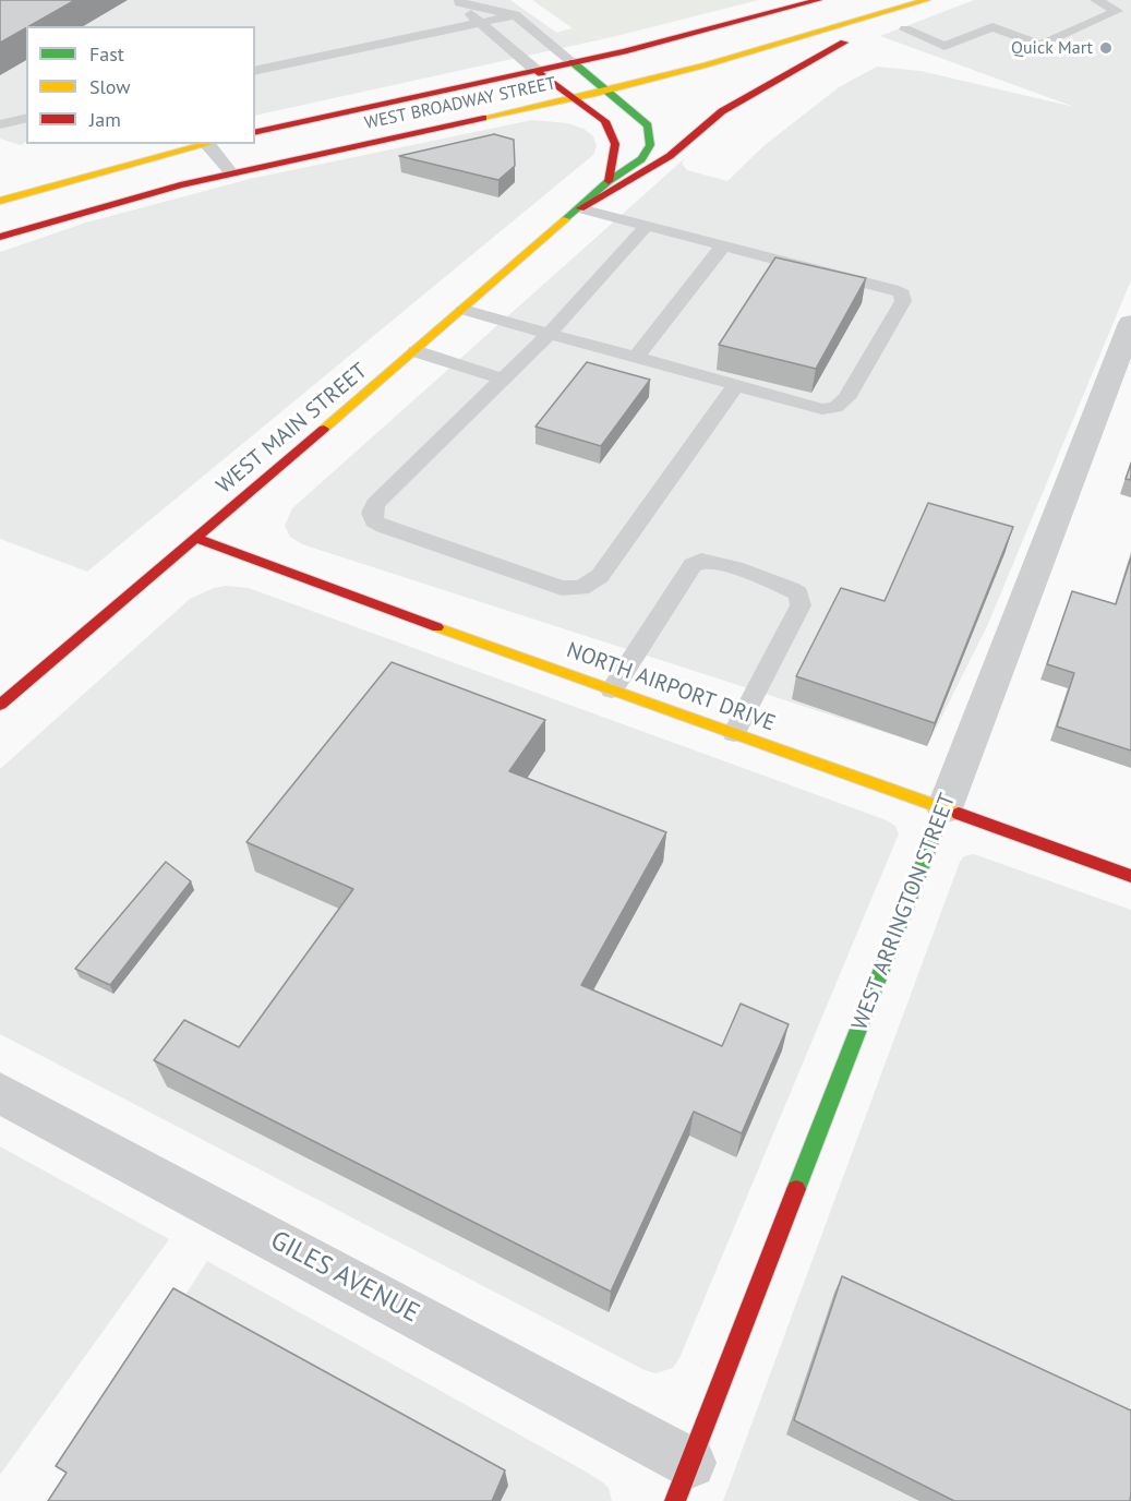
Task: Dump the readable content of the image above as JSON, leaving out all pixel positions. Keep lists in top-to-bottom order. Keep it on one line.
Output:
{"streets":{"main road":["WEST BROADWAY STREET","WEST MAIN STREET","NORTH AIRPORT DRIVE","WEST ARRINGTON STREET"],"street":["GILES AVENUE"]},"crossings":[["WEST BROADWAY STREET","WEST MAIN STREET"],["WEST MAIN STREET","NORTH AIRPORT DRIVE"],["NORTH AIRPORT DRIVE","WEST ARRINGTON STREET"],["WEST ARRINGTON STREET","GILES AVENUE"]],"places":["Quick Mart"],"legend":["Fast","Slow","Jam"]}
